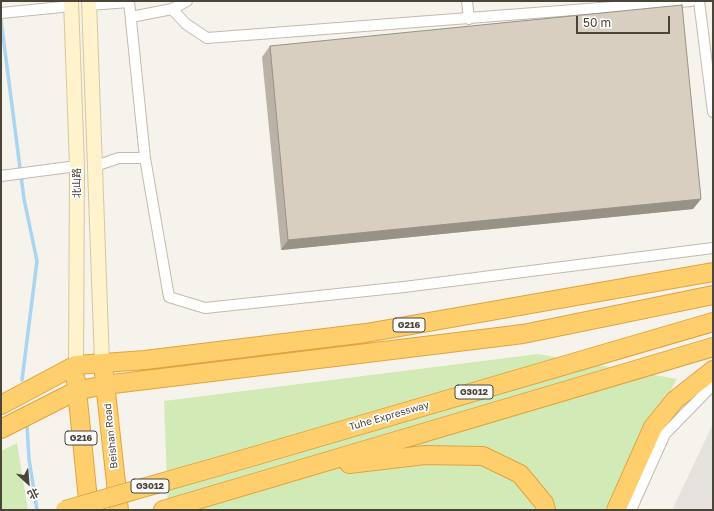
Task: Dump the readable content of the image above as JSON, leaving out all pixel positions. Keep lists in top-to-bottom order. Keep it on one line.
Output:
{"streets":{"highway":["G216","G3012","Tuhe Expressway","Beishan Road"],"main road":["北山路"]},"crossings":[["北山路","G216"],["北山路","Beishan Road"],["G216","Beishan Road"]],"scale_bar":"50 m","north":"bottom right"}
